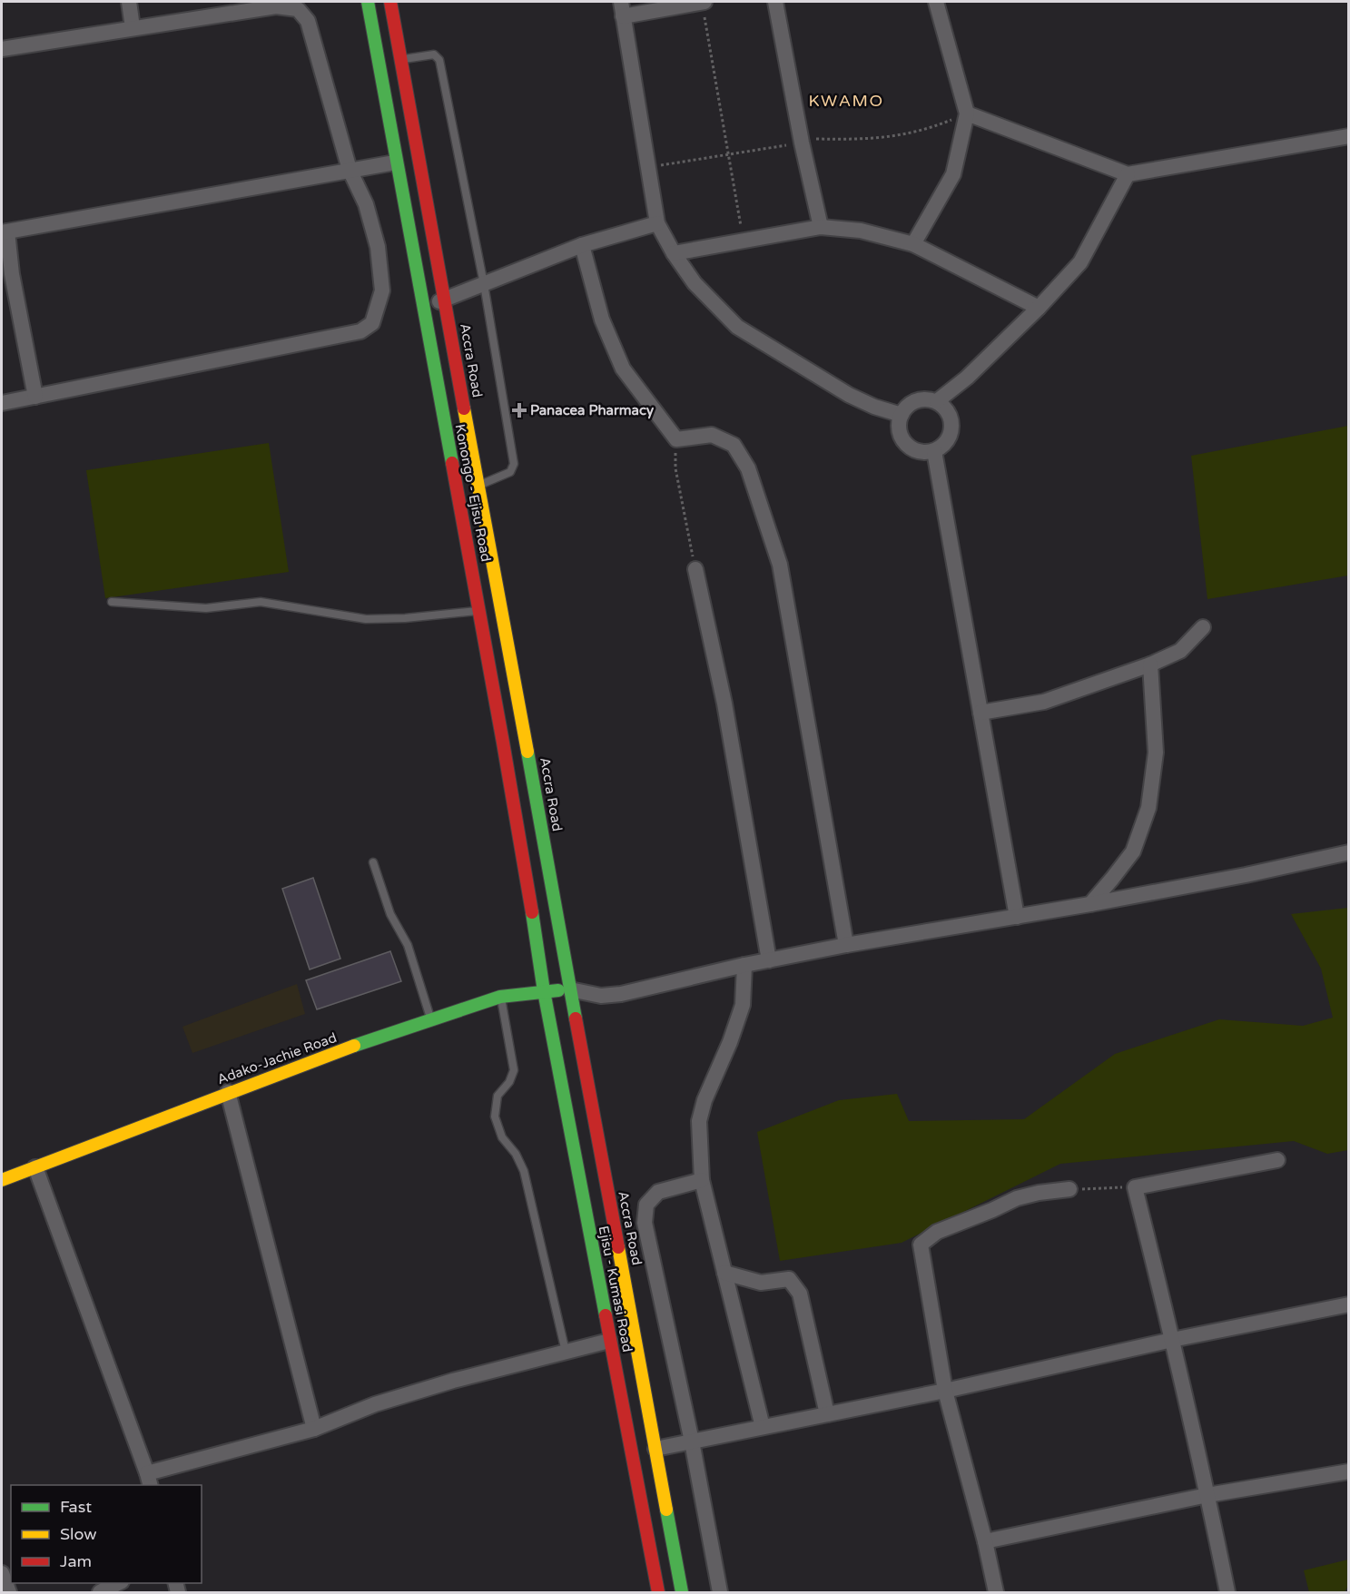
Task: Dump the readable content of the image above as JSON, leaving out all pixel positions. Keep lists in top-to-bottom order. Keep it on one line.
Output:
{"streets":{"main road":["Accra Road","Konongo - Ejisu Road","Adako-Jachie Road","Ejisu - Kumasi Road"]},"crossings":[["Accra Road","Adako-Jachie Road"],["Konongo - Ejisu Road","Adako-Jachie Road"],["Konongo - Ejisu Road","Ejisu - Kumasi Road"],["Adako-Jachie Road","Ejisu - Kumasi Road"]],"districts":["KWAMO"],"places":{"health":["Panacea Pharmacy"]},"legend":["Fast","Slow","Jam"]}
